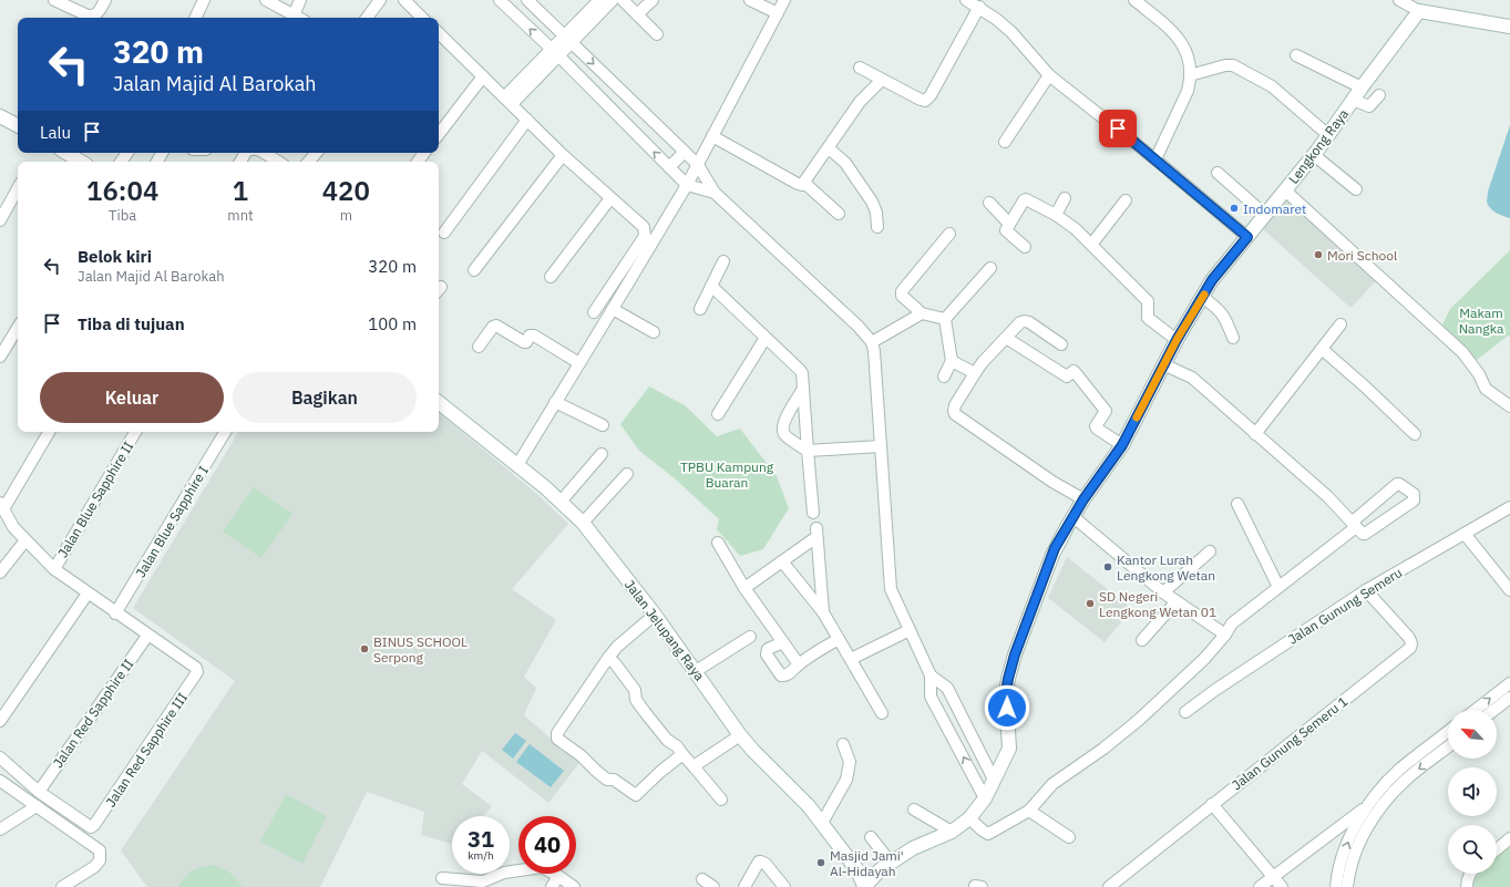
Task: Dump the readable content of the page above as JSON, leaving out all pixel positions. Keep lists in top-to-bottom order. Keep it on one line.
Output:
{"streets":{"street":["Lengkong Raya","Jalan Blue Sapphire II","Jalan Blue Sapphire I","Jalan Gunung Semeru","Jalan Jelupang Raya","Jalan Red Sapphire II","Jalan Gunung Semeru 1","Jalan Red Sapphire III"]},"crossings":[["Lengkong Raya","Jalan Jelupang Raya"],["Jalan Gunung Semeru","Jalan Gunung Semeru 1"],["Jalan Red Sapphire II","Jalan Red Sapphire III"]],"parks":["Makam Nangka","TPBU Kampung Buaran"],"places":["Indomaret","Mori School","Kantor Lurah Lengkong Wetan","SD Negeri Lengkong Wetan 01","BINUS SCHOOL Serpong","Masjid Jami' Al-Hidayah"],"north":"top left","page":{"turn":["320 m","Jalan Majid Al Barokah"],"then":"Lalu","eta":["16:04","Tiba","1","mnt","420","m"],"list":[{"name":"Belok kiri","note":"Jalan Majid Al Barokah","value":"320 m"},{"name":"Tiba di tujuan","value":"100 m"}],"buttons":["Keluar","Bagikan"],"speed":"31 km/h","limit":"40"}}
